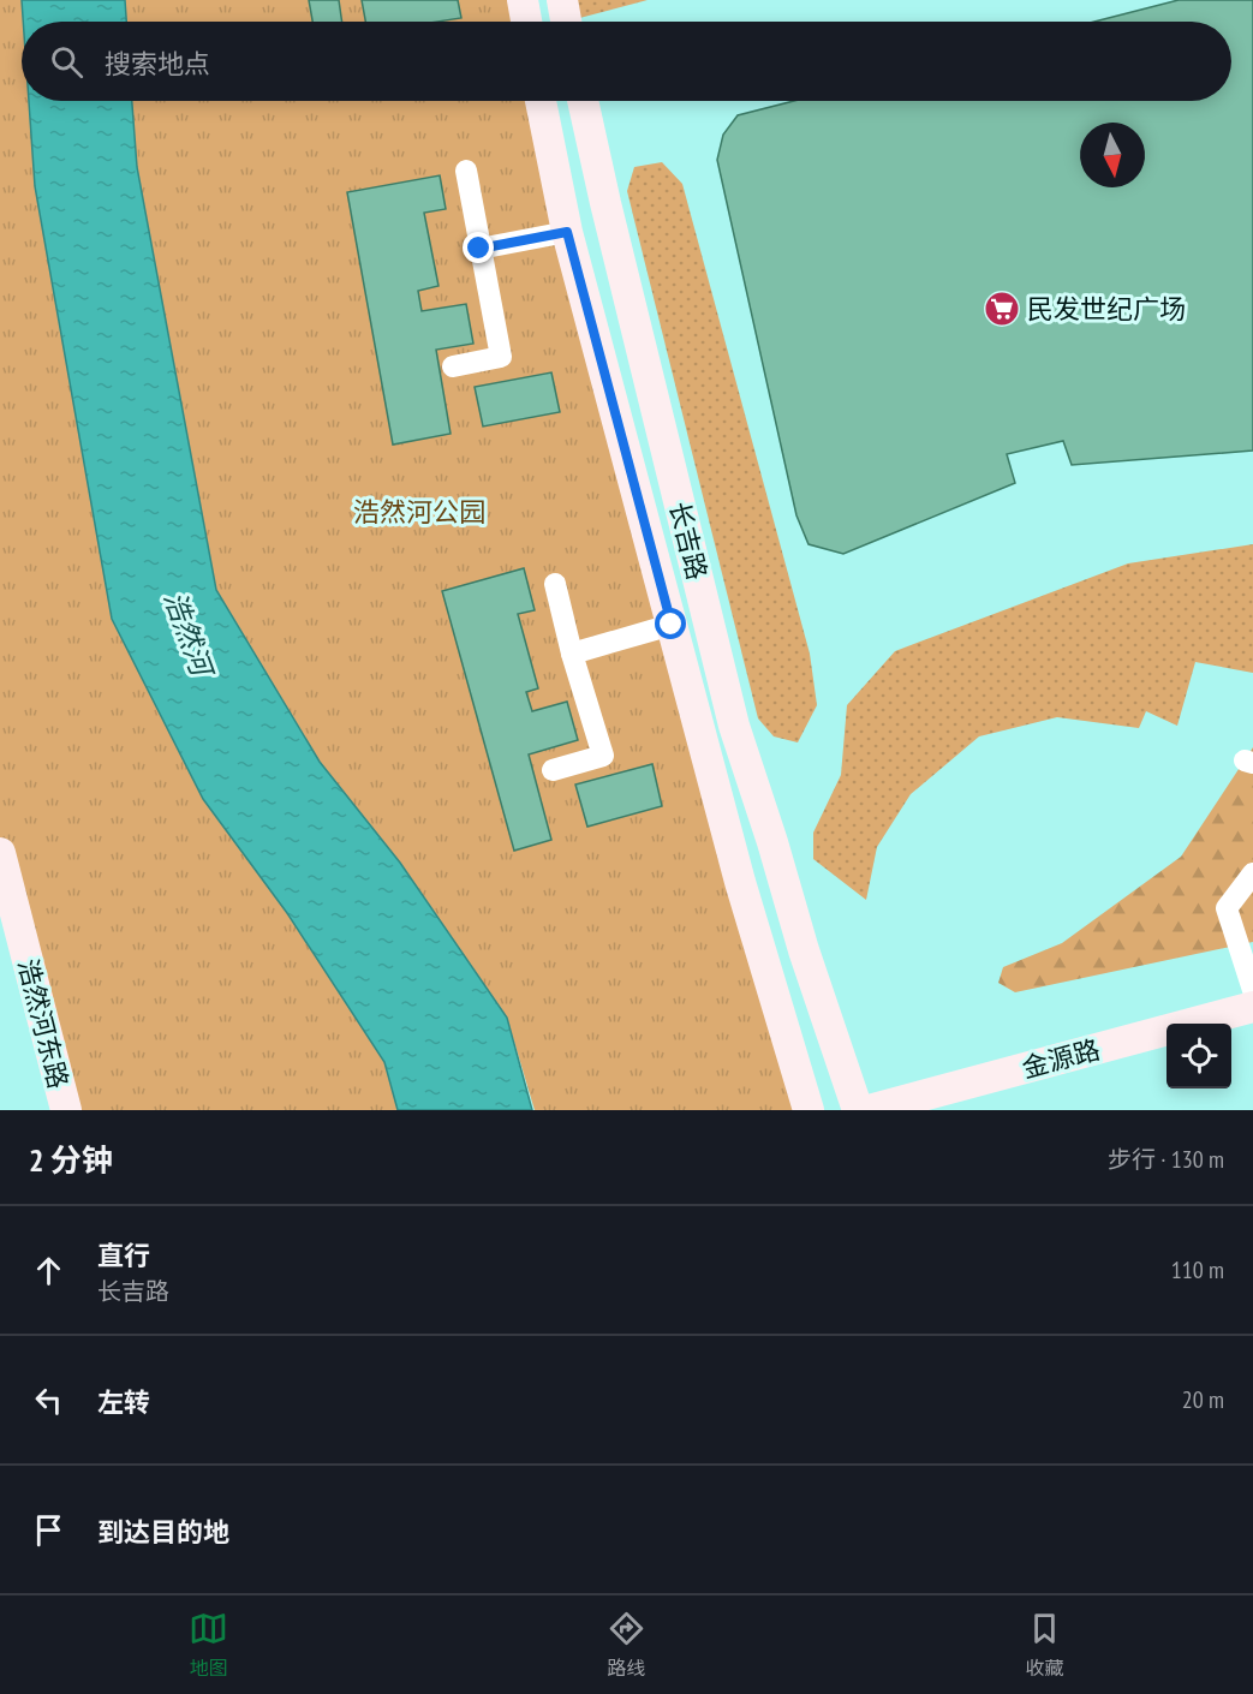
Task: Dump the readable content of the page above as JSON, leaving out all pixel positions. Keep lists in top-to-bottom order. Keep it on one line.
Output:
{"streets":{"street":["长吉路","浩然河东路","金源路"]},"water":["浩然河"],"parks":["浩然河公园"],"places":{"supermarket":["民发世纪广场"]},"north":"bottom","page":{"search":"搜索地点","heading":["2 分钟","步行 · 130 m"],"list":[["直行","长吉路","110 m"],["左转","20 m"],"到达目的地"],"nav":["地图","路线","收藏"]}}
